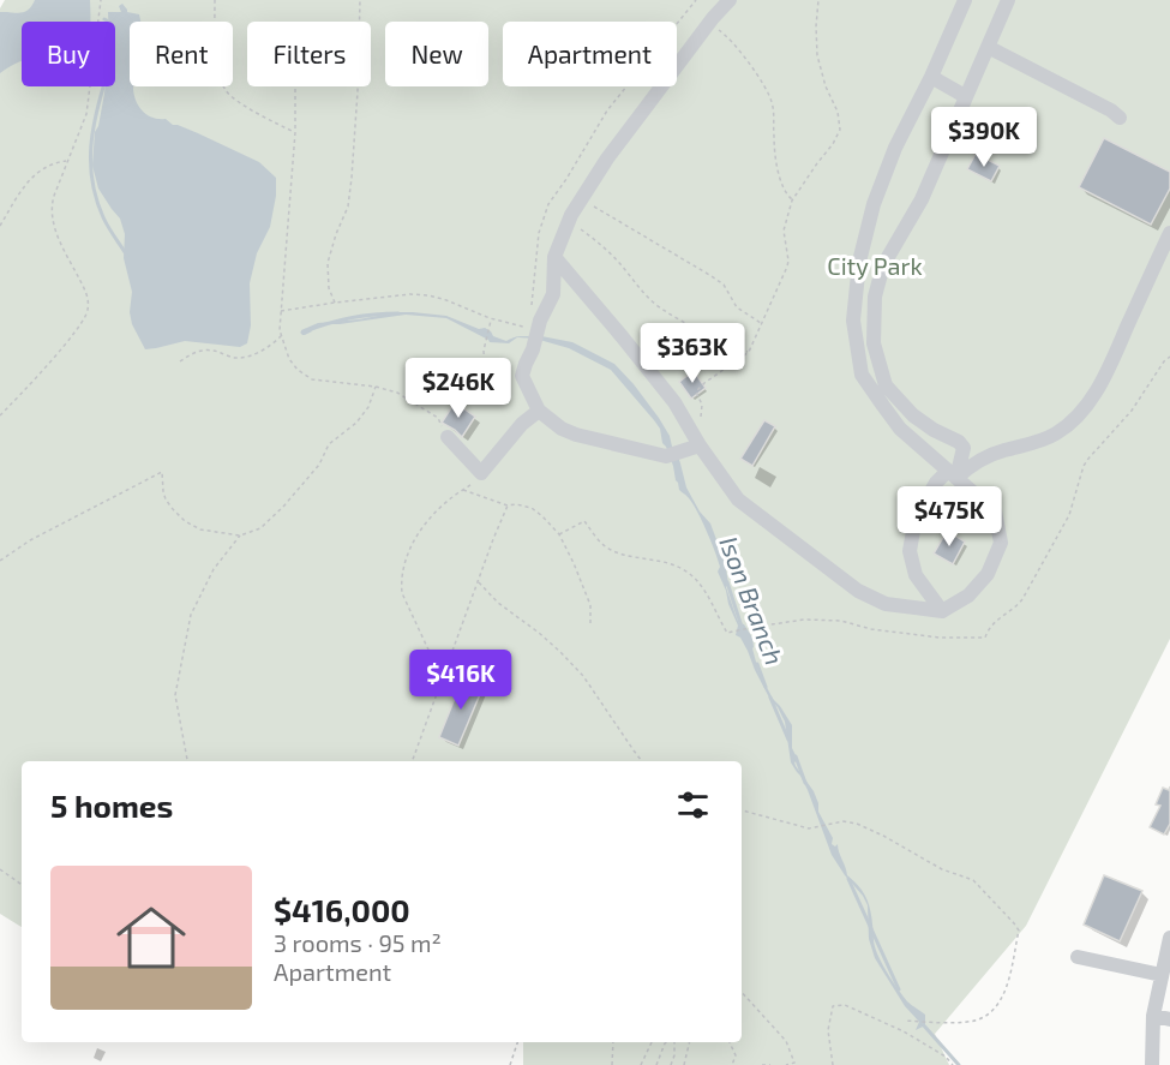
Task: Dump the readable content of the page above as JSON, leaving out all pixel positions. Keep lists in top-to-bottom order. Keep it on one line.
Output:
{"water":["Ison Branch"],"parks":["City Park"],"page":{"chip":["Buy","Rent","Filters","New","Apartment"],"price":["$390K","$363K","$246K","$475K","$416K"],"heading":"5 homes","list":[{"name":"$416,000","note":"3 rooms · 95 m² · Apartment"}]}}
